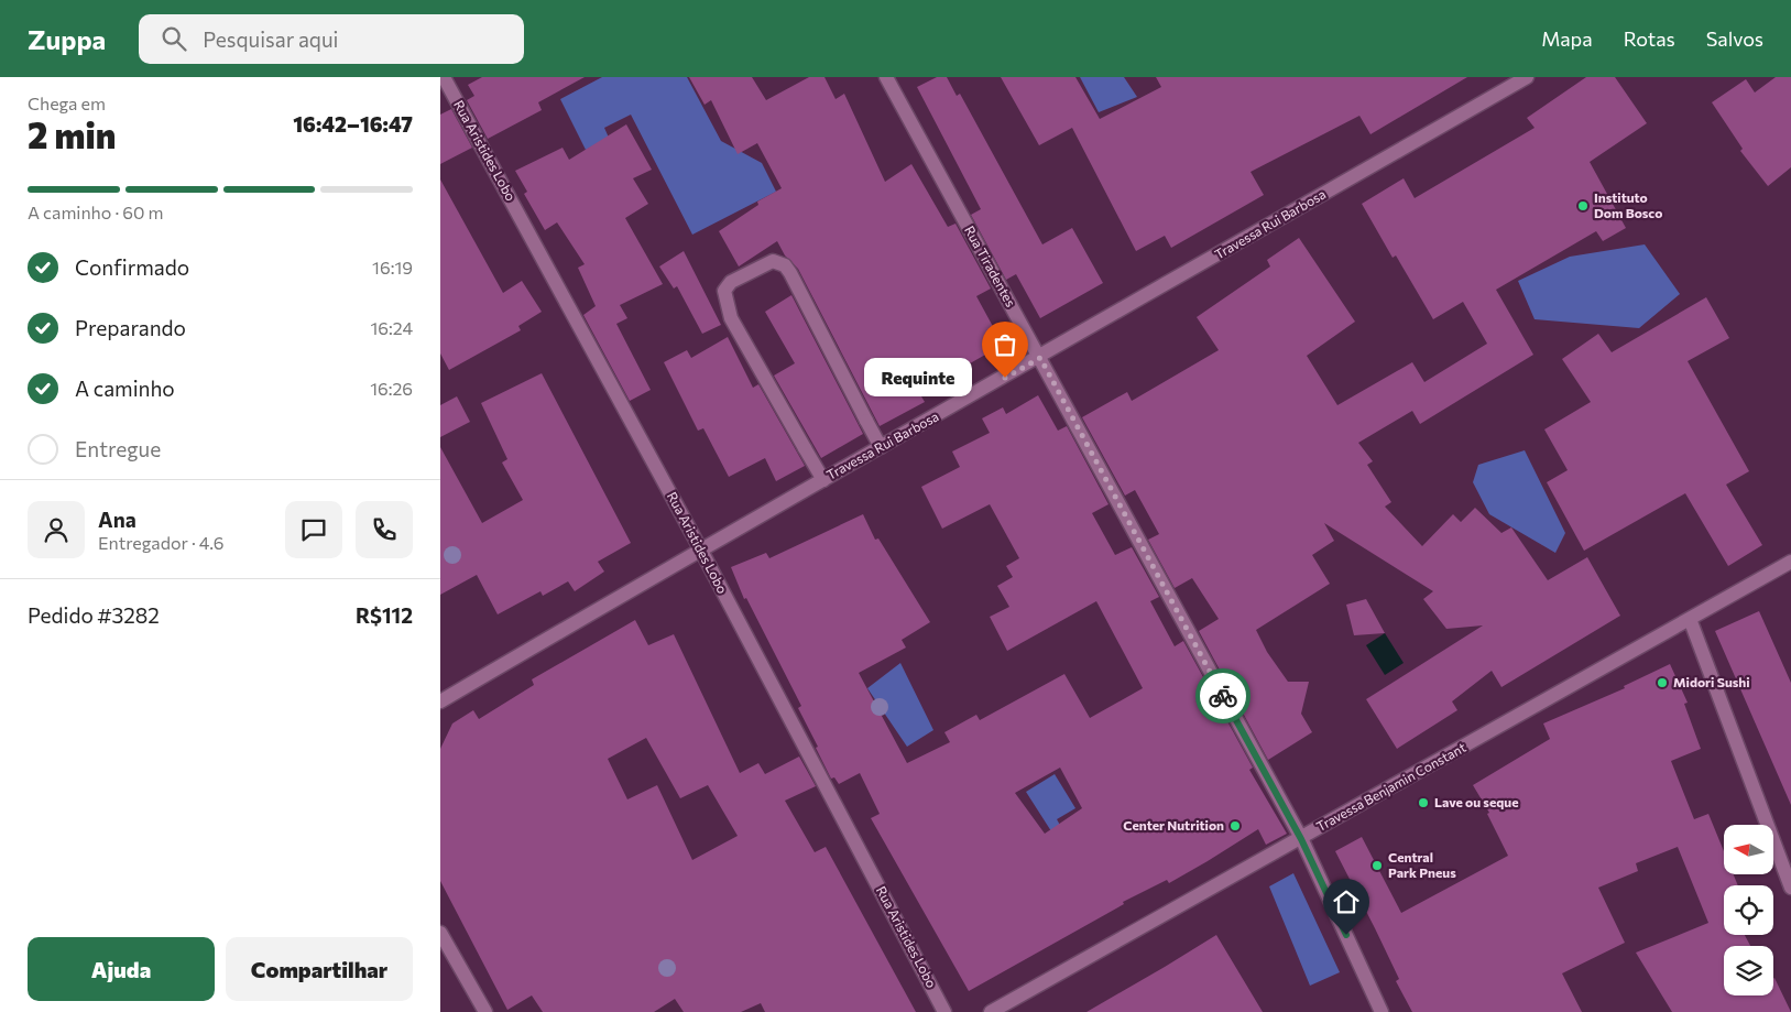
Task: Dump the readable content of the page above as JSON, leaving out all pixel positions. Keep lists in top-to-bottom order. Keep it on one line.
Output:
{"streets":{"street":["Rua Aristides Lobo","Travessa Rui Barbosa","Rua Tiradentes","Travessa Benjamin Constant"]},"crossings":[["Rua Aristides Lobo","Travessa Rui Barbosa"],["Travessa Rui Barbosa","Rua Tiradentes"],["Rua Tiradentes","Travessa Benjamin Constant"]],"places":["Instituto Dom Bosco","Requinte","Midori Sushi","Lave ou seque","Center Nutrition","Central Park Pneus"],"north":"left","page":{"header":"Zuppa","search":"Pesquisar aqui","nav":["Mapa","Rotas","Salvos"],"heading":["2 min","Chega em","16:42–16:47"],"panel":["Ana","Entregador · 4.6","Pedido #3282","R$112"],"bar":"A caminho · 60 m","list":[["Confirmado","16:19"],["Preparando","16:24"],["A caminho","16:26"],"Entregue"],"bubble":"Requinte","buttons":["Ajuda","Compartilhar"]}}
